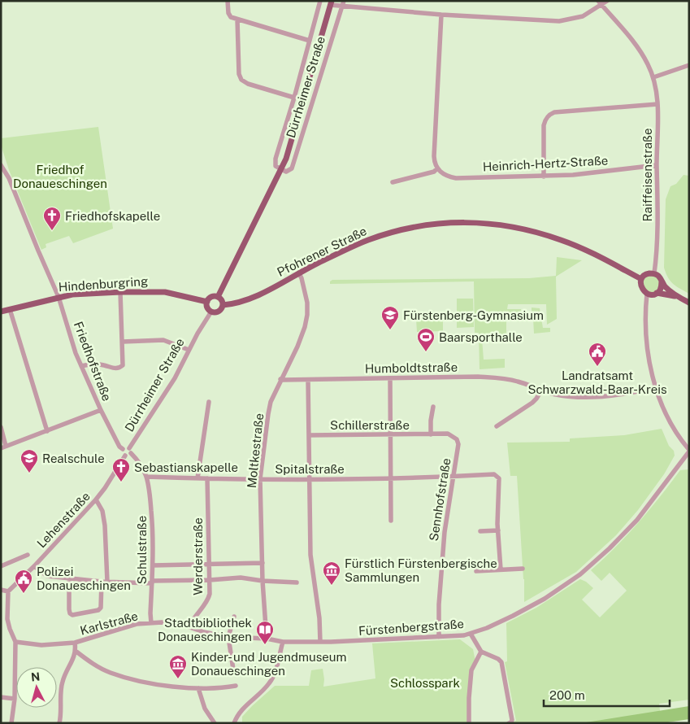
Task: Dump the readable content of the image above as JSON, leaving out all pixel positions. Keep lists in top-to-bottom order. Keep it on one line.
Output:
{"streets":{"main road":["Dürrheimer Straße","Pfohrener Straße","Hindenburgring"],"street":["Heinrich-Hertz-Straße","Raiffeisenstraße","Friedhofstraße","Humboldtstraße","Schillerstraße","Moltkestraße","Spitalstraße","Sennhofstraße","Lehenstraße","Schulstraße","Werderstraße","Karlstraße","Fürstenbergstraße"]},"crossings":[["Dürrheimer Straße","Pfohrener Straße"],["Dürrheimer Straße","Hindenburgring"],["Dürrheimer Straße","Friedhofstraße"],["Dürrheimer Straße","Lehenstraße"],["Heinrich-Hertz-Straße","Raiffeisenstraße"],["Raiffeisenstraße","Pfohrener Straße"],["Pfohrener Straße","Hindenburgring"],["Pfohrener Straße","Moltkestraße"],["Hindenburgring","Friedhofstraße"],["Friedhofstraße","Lehenstraße"],["Humboldtstraße","Moltkestraße"],["Schillerstraße","Sennhofstraße"],["Moltkestraße","Spitalstraße"],["Moltkestraße","Karlstraße"],["Spitalstraße","Sennhofstraße"],["Spitalstraße","Schulstraße"],["Spitalstraße","Werderstraße"],["Sennhofstraße","Fürstenbergstraße"],["Schulstraße","Karlstraße"],["Werderstraße","Karlstraße"],["Karlstraße","Fürstenbergstraße"]],"parks":["Friedhof Donaueschingen","Schlosspark"],"places":{"church":["Friedhofskapelle","Sebastianskapelle"],"school or university":["Fürstenberg-Gymnasium","Realschule"],"sports":["Baarsporthalle"],"public building":["Landratsamt Schwarzwald-Baar-Kreis","Polizei Donaueschingen"],"museum":["Fürstlich Fürstenbergische Sammlungen","Kinder- und Jugendmuseum Donaueschingen"],"library":["Stadtbibliothek Donaueschingen"]},"scale_bar":"200 m","north":"top"}
